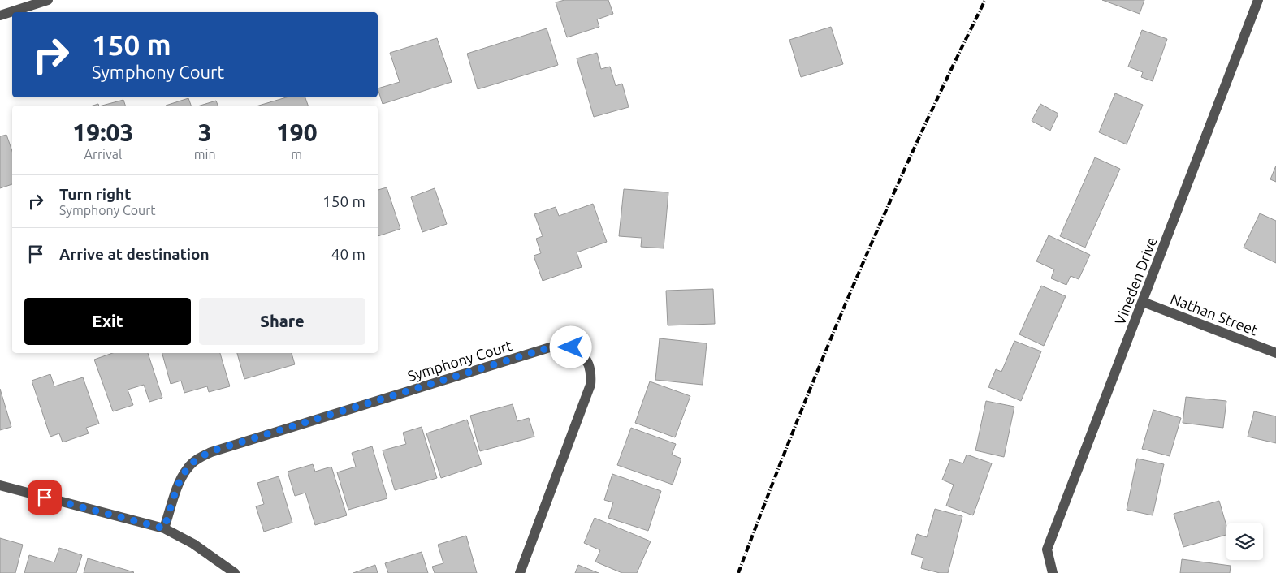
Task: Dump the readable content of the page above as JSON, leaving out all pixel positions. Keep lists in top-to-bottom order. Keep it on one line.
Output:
{"streets":{"street":["Vineden Drive","Nathan Street","Symphony Court"]},"crossings":[["Vineden Drive","Nathan Street"]],"page":{"turn":["150 m","Symphony Court"],"eta":["19:03","Arrival","3","min","190","m"],"list":[{"name":"Turn right","note":"Symphony Court","value":"150 m"},{"name":"Arrive at destination","value":"40 m"}],"buttons":["Exit","Share"]}}
